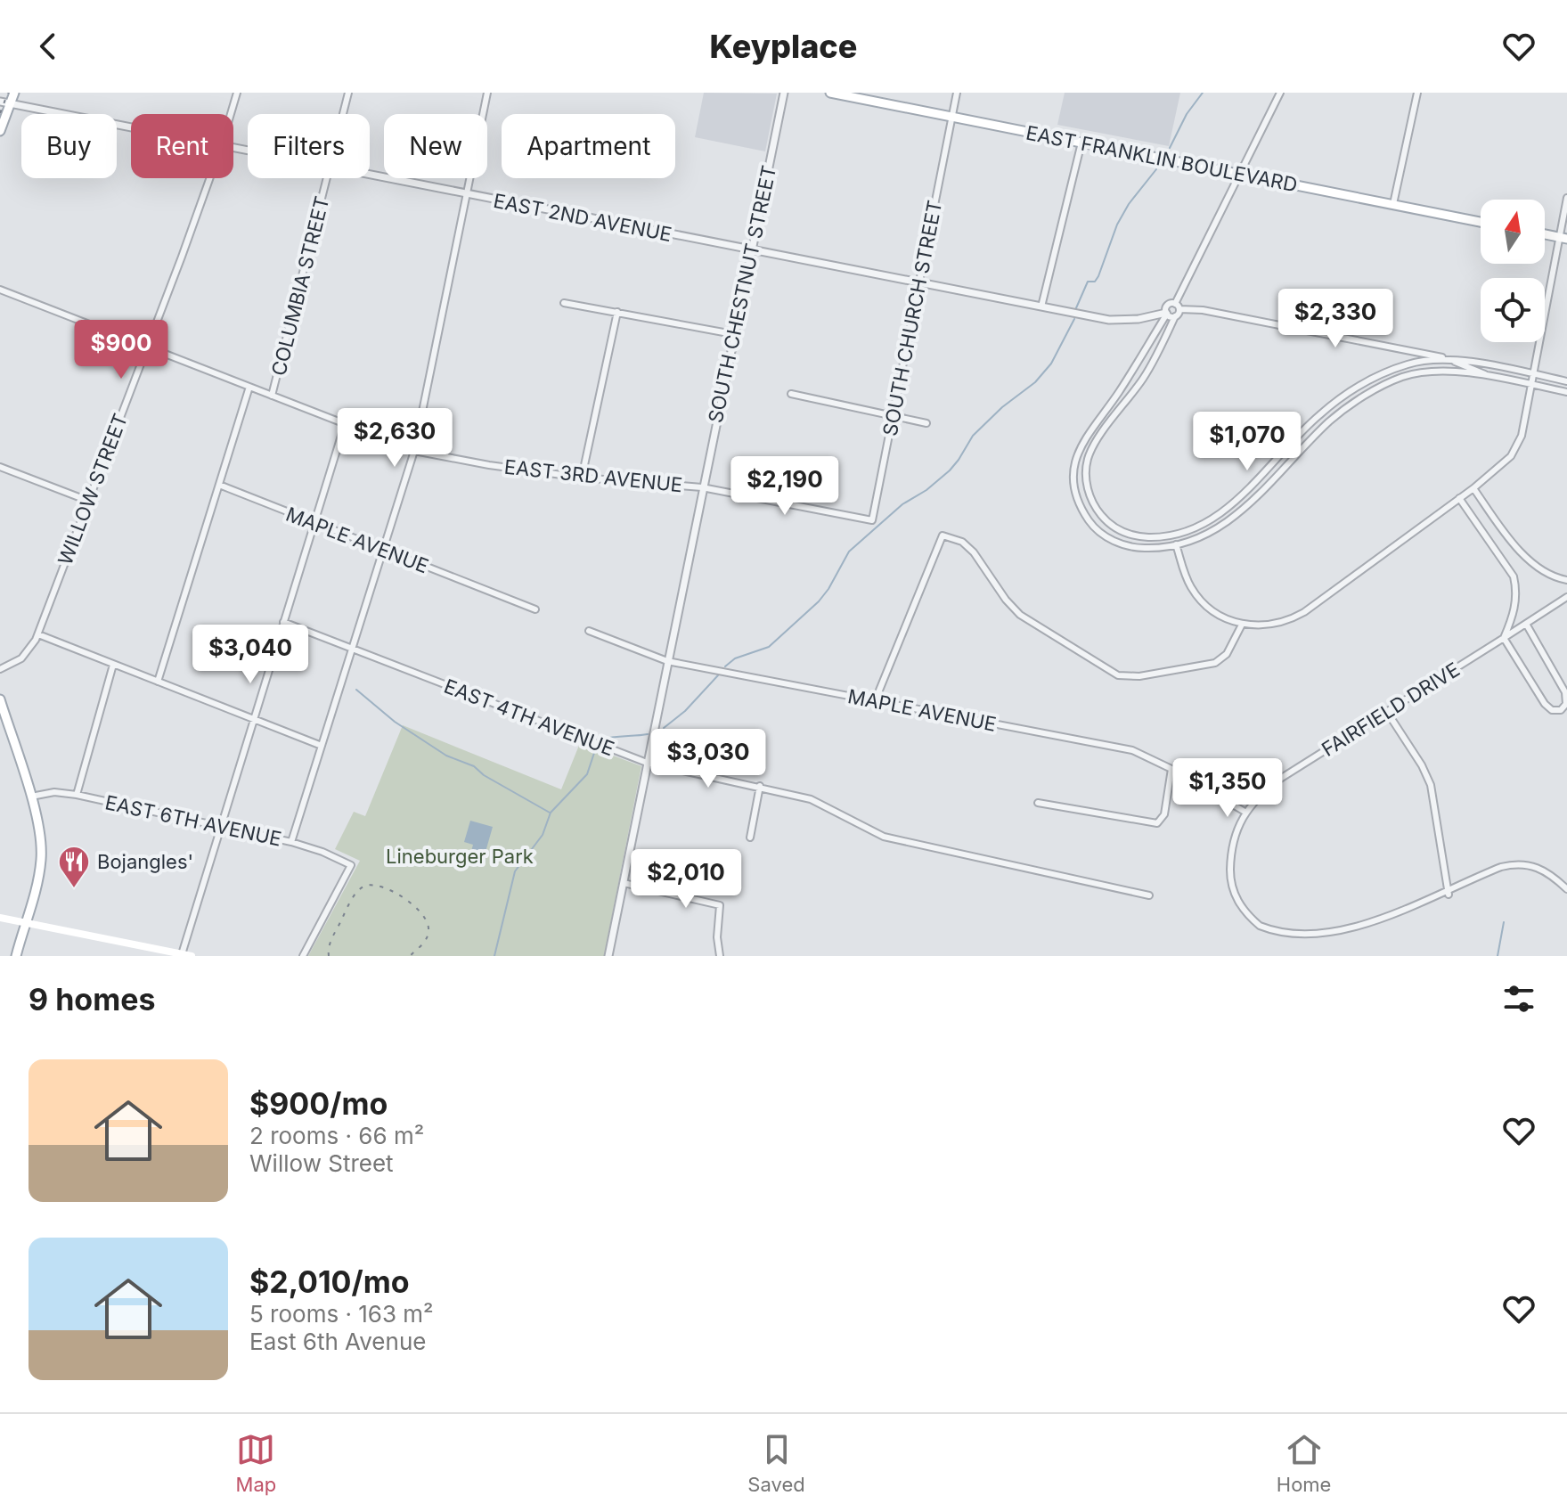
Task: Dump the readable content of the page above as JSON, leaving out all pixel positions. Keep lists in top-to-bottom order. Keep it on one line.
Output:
{"streets":{"main road":["EAST FRANKLIN BOULEVARD"],"street":["EAST 2ND AVENUE","COLUMBIA STREET","SOUTH CHESTNUT STREET","SOUTH CHURCH STREET","EAST 3RD AVENUE","WILLOW STREET","MAPLE AVENUE","FAIRFIELD DRIVE","EAST 4TH AVENUE","EAST 6TH AVENUE"]},"crossings":[["EAST FRANKLIN BOULEVARD","SOUTH CHURCH STREET"],["EAST 2ND AVENUE","SOUTH CHESTNUT STREET"],["EAST 2ND AVENUE","SOUTH CHURCH STREET"],["COLUMBIA STREET","EAST 3RD AVENUE"],["SOUTH CHESTNUT STREET","EAST 3RD AVENUE"],["SOUTH CHESTNUT STREET","MAPLE AVENUE"],["SOUTH CHESTNUT STREET","EAST 4TH AVENUE"],["SOUTH CHURCH STREET","EAST 3RD AVENUE"],["EAST 3RD AVENUE","WILLOW STREET"],["MAPLE AVENUE","FAIRFIELD DRIVE"]],"parks":["Lineburger Park"],"places":{"restaurant":["Bojangles'"]},"north":"top","page":{"header":"Keyplace","chip":["Buy","Rent","Filters","New","Apartment"],"price":["$2,330","$900","$2,630","$1,070","$2,190","$3,040","$3,030","$1,350","$2,010"],"heading":"9 homes","list":[{"name":"$900/mo","note":"2 rooms · 66 m² · Willow Street"},{"name":"$2,010/mo","note":"5 rooms · 163 m² · East 6th Avenue"}],"tabs":["Map","Saved","Home"]}}
